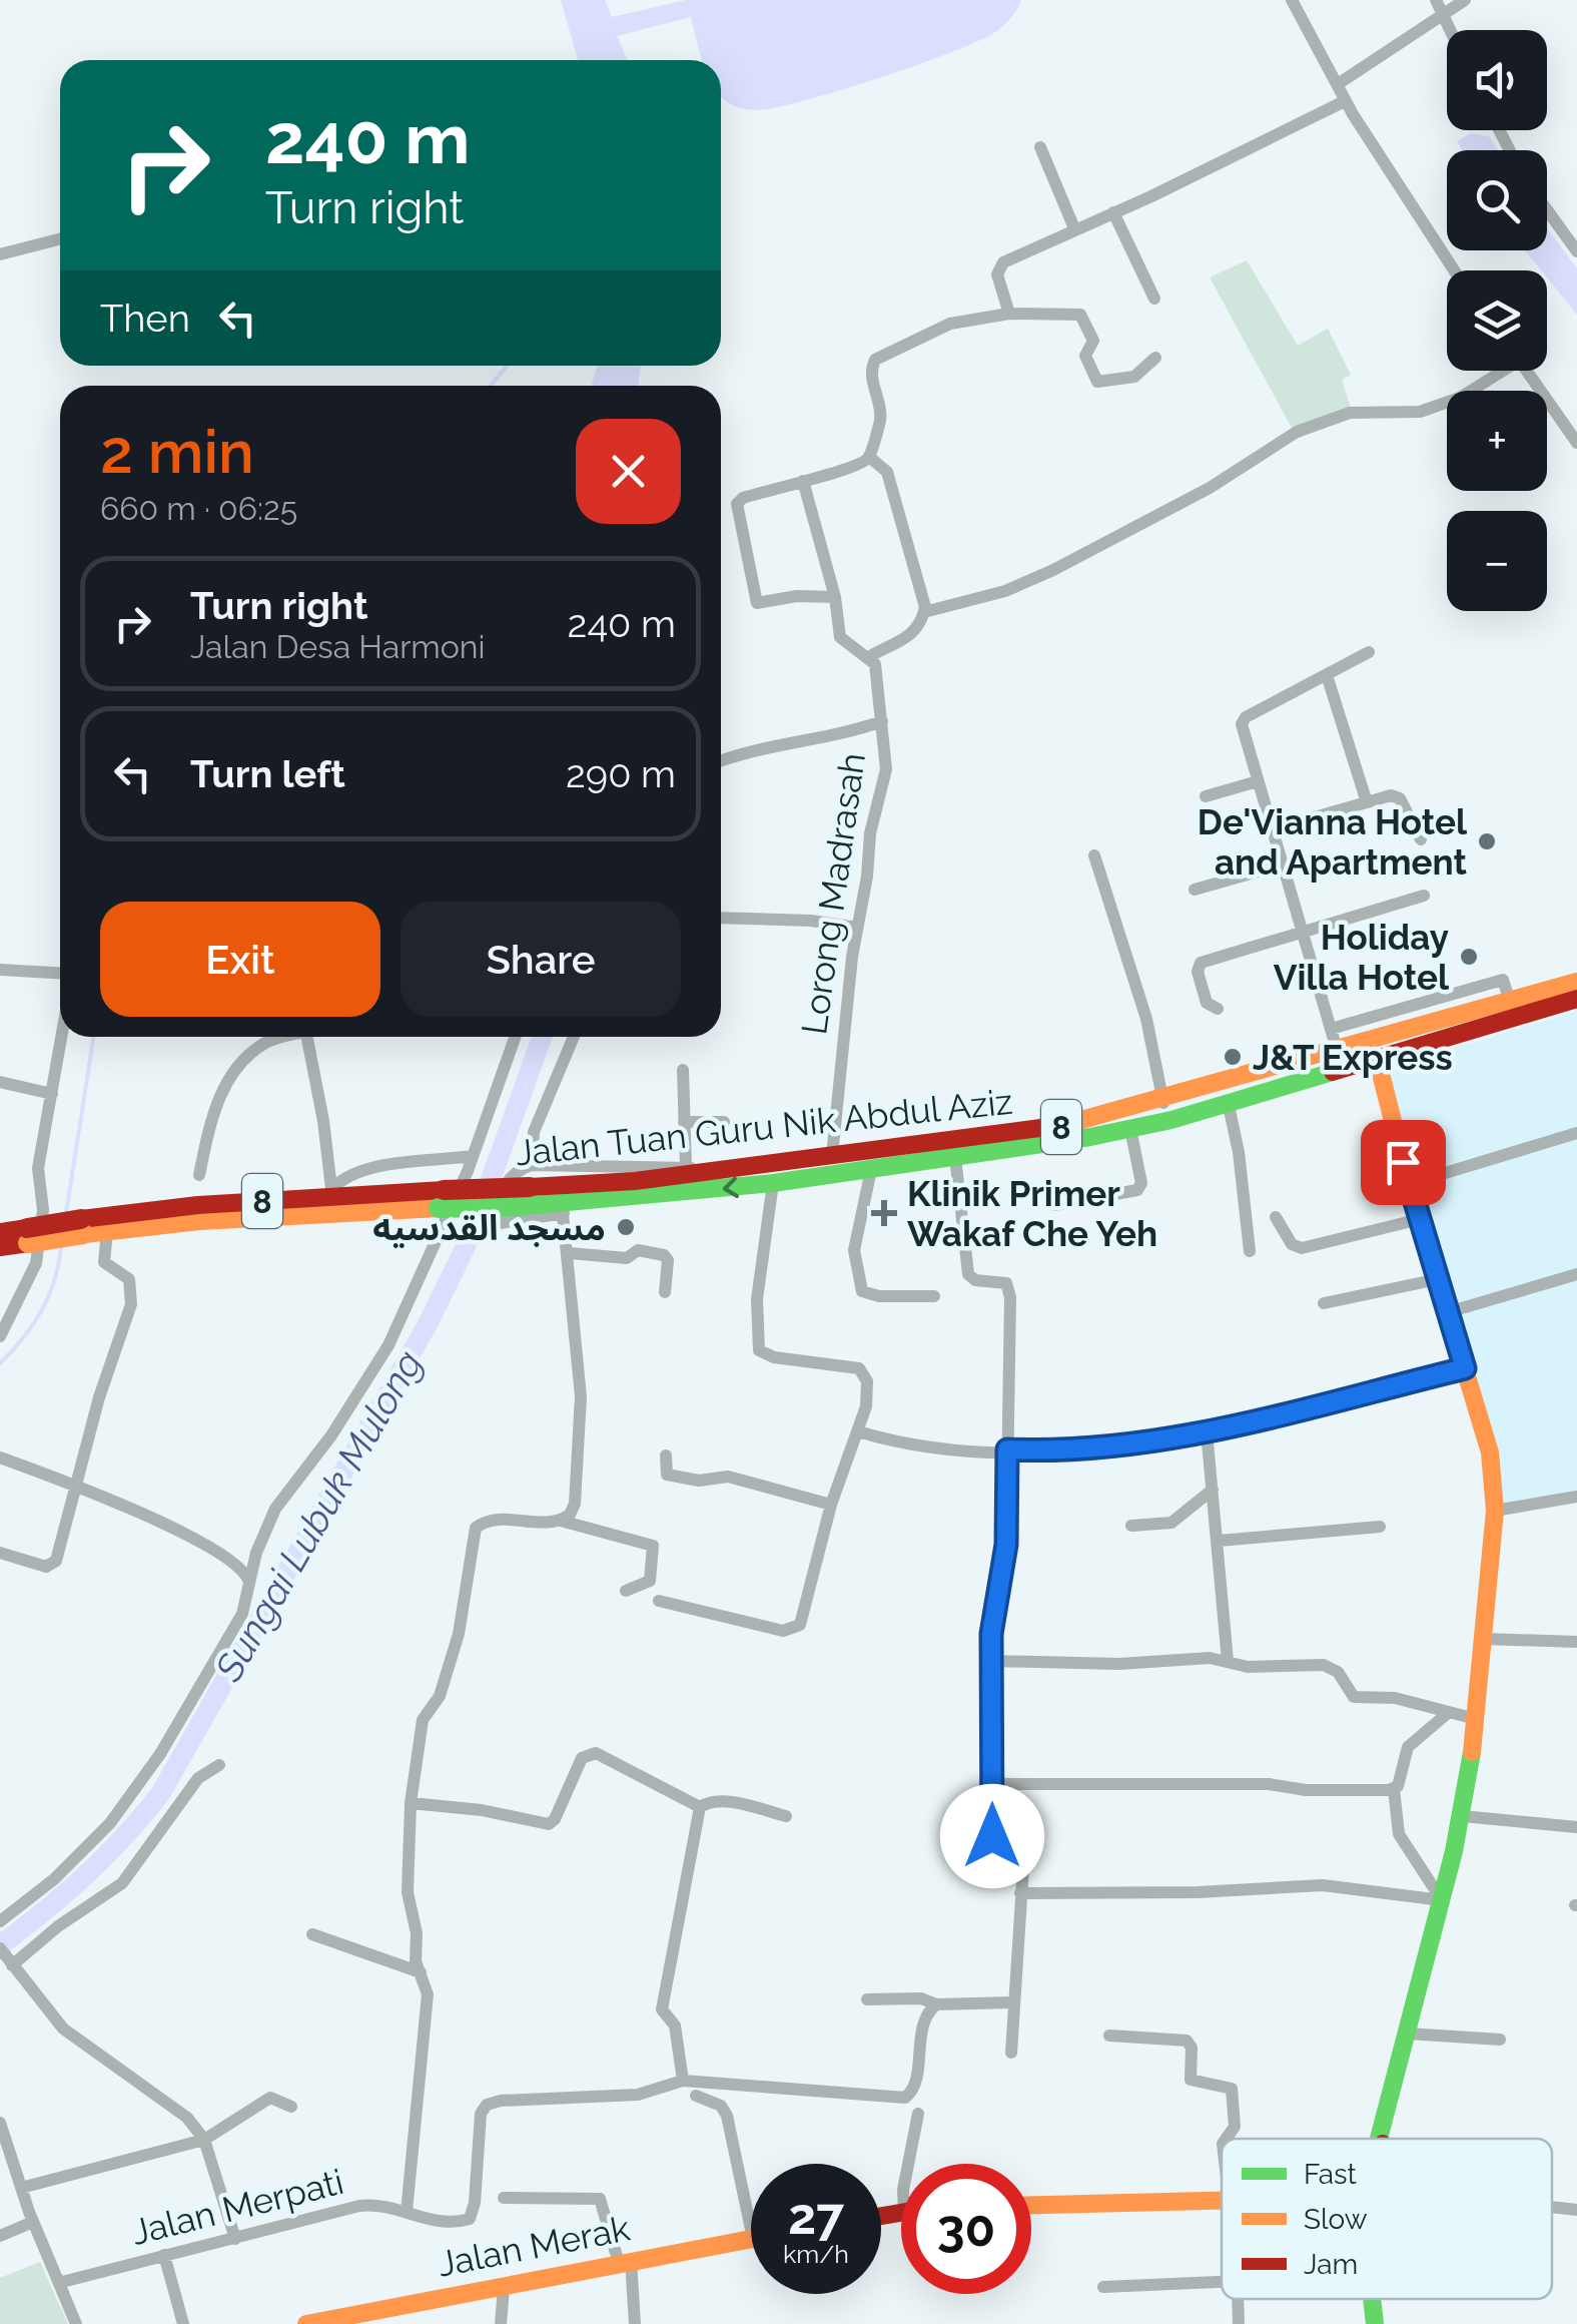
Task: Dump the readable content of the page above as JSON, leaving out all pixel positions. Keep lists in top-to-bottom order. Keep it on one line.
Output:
{"streets":{"main road":["Jalan Tuan Guru Nik Abdul Aziz","8","Jalan Merak"],"street":["Lorong Madrasah","Jalan Merpati"]},"crossings":[["Lorong Madrasah","Jalan Tuan Guru Nik Abdul Aziz"]],"water":["Sungai Lubuk Mulong"],"places":{"other":["De'Vianna Hotel and Apartment","Holiday Villa Hotel","J&T Express","مسجد القدسيه"],"health":["Klinik Primer Wakaf Che Yeh"]},"legend":["Fast","Slow","Jam"],"page":{"map_buttons":["+","−"],"turn":["240 m","Turn right"],"then":"Then","heading":["2 min","660 m · 06:25"],"list":[{"name":"Turn right","note":"Jalan Desa Harmoni","value":"240 m"},{"name":"Turn left","value":"290 m"}],"buttons":["Exit","Share"],"speed":"27 km/h","limit":"30"}}
